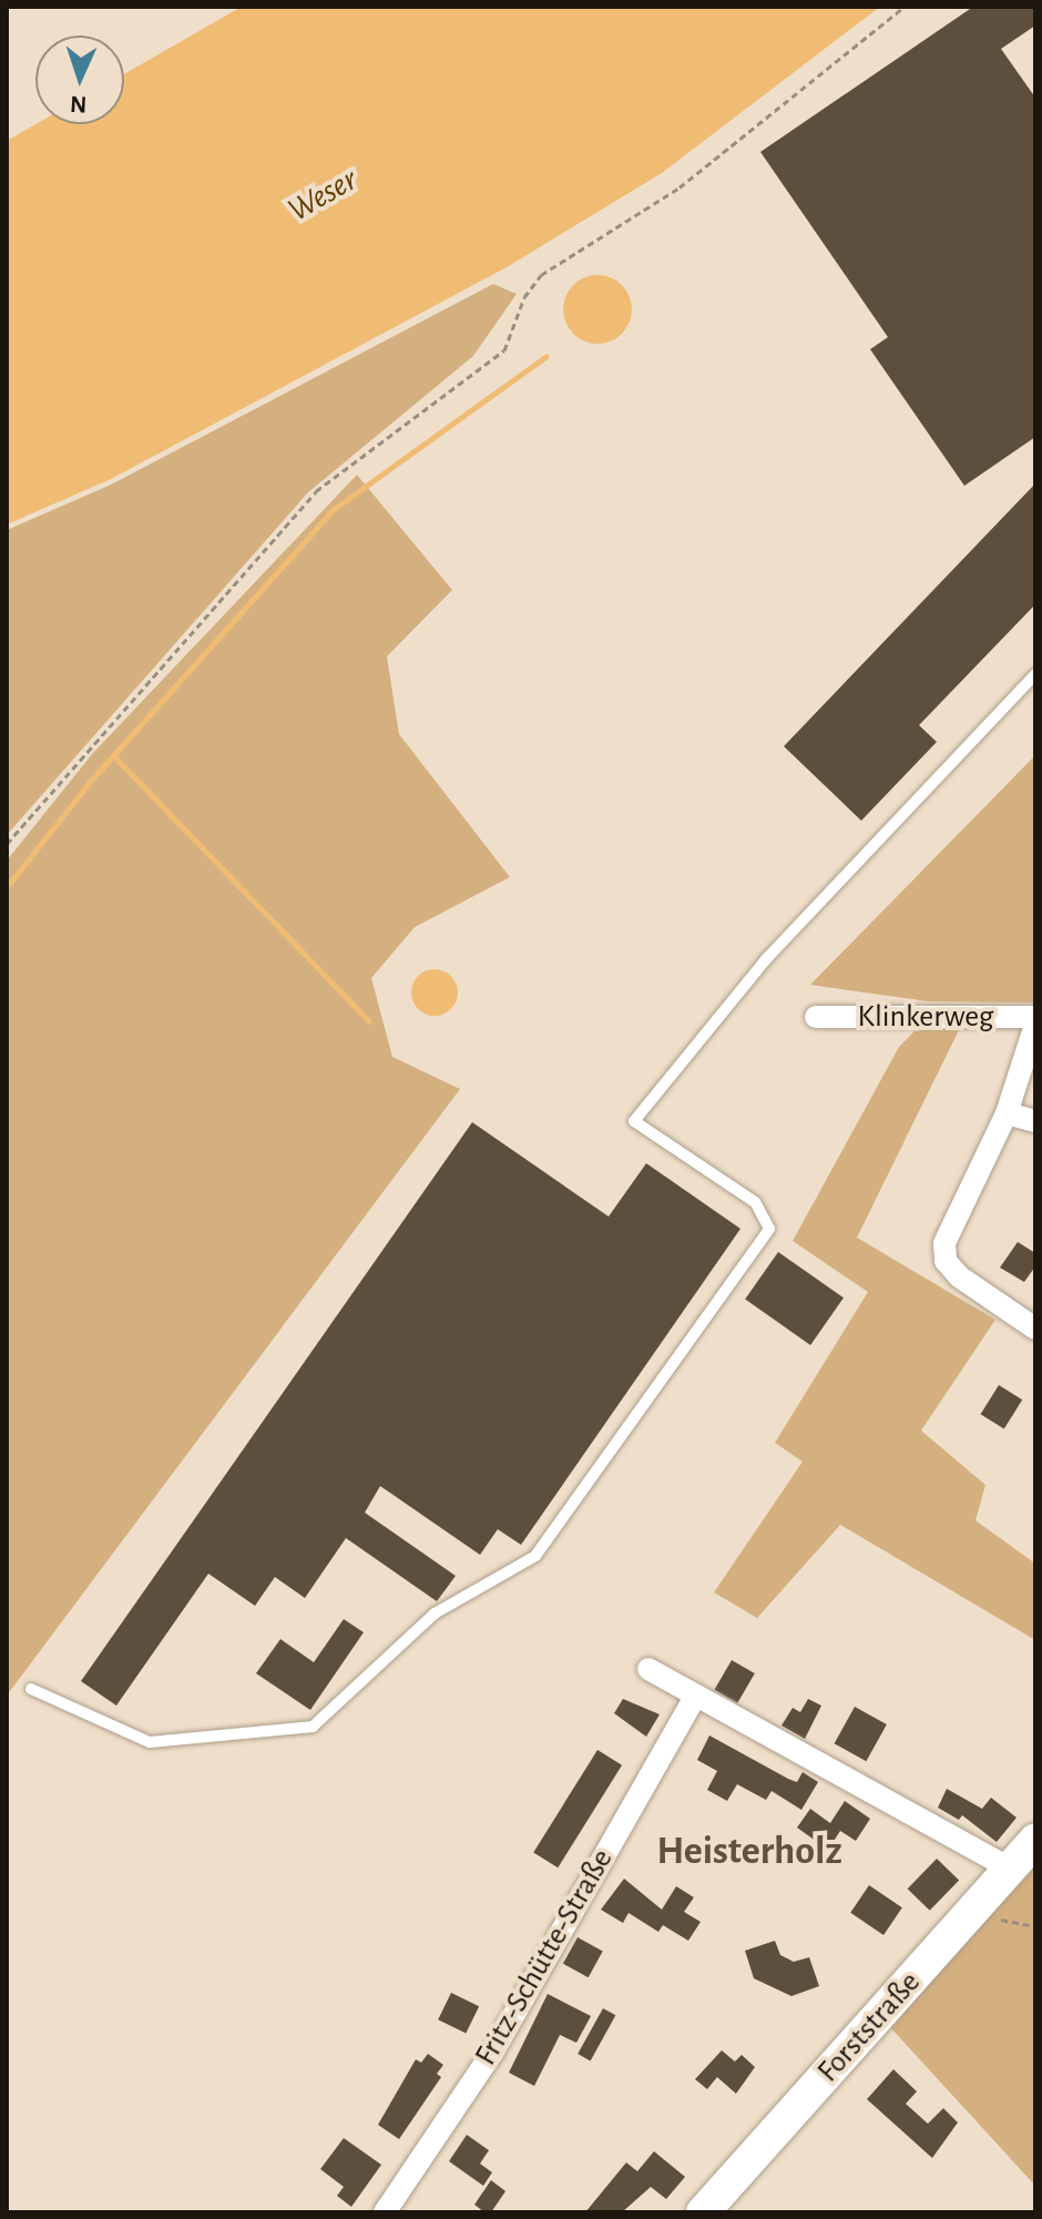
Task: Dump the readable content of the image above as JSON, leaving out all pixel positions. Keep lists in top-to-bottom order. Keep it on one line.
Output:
{"streets":{"street":["Klinkerweg","Fritz-Schütte-Straße","Forststraße"]},"districts":["Heisterholz"],"water":["Weser"],"north":"bottom"}
